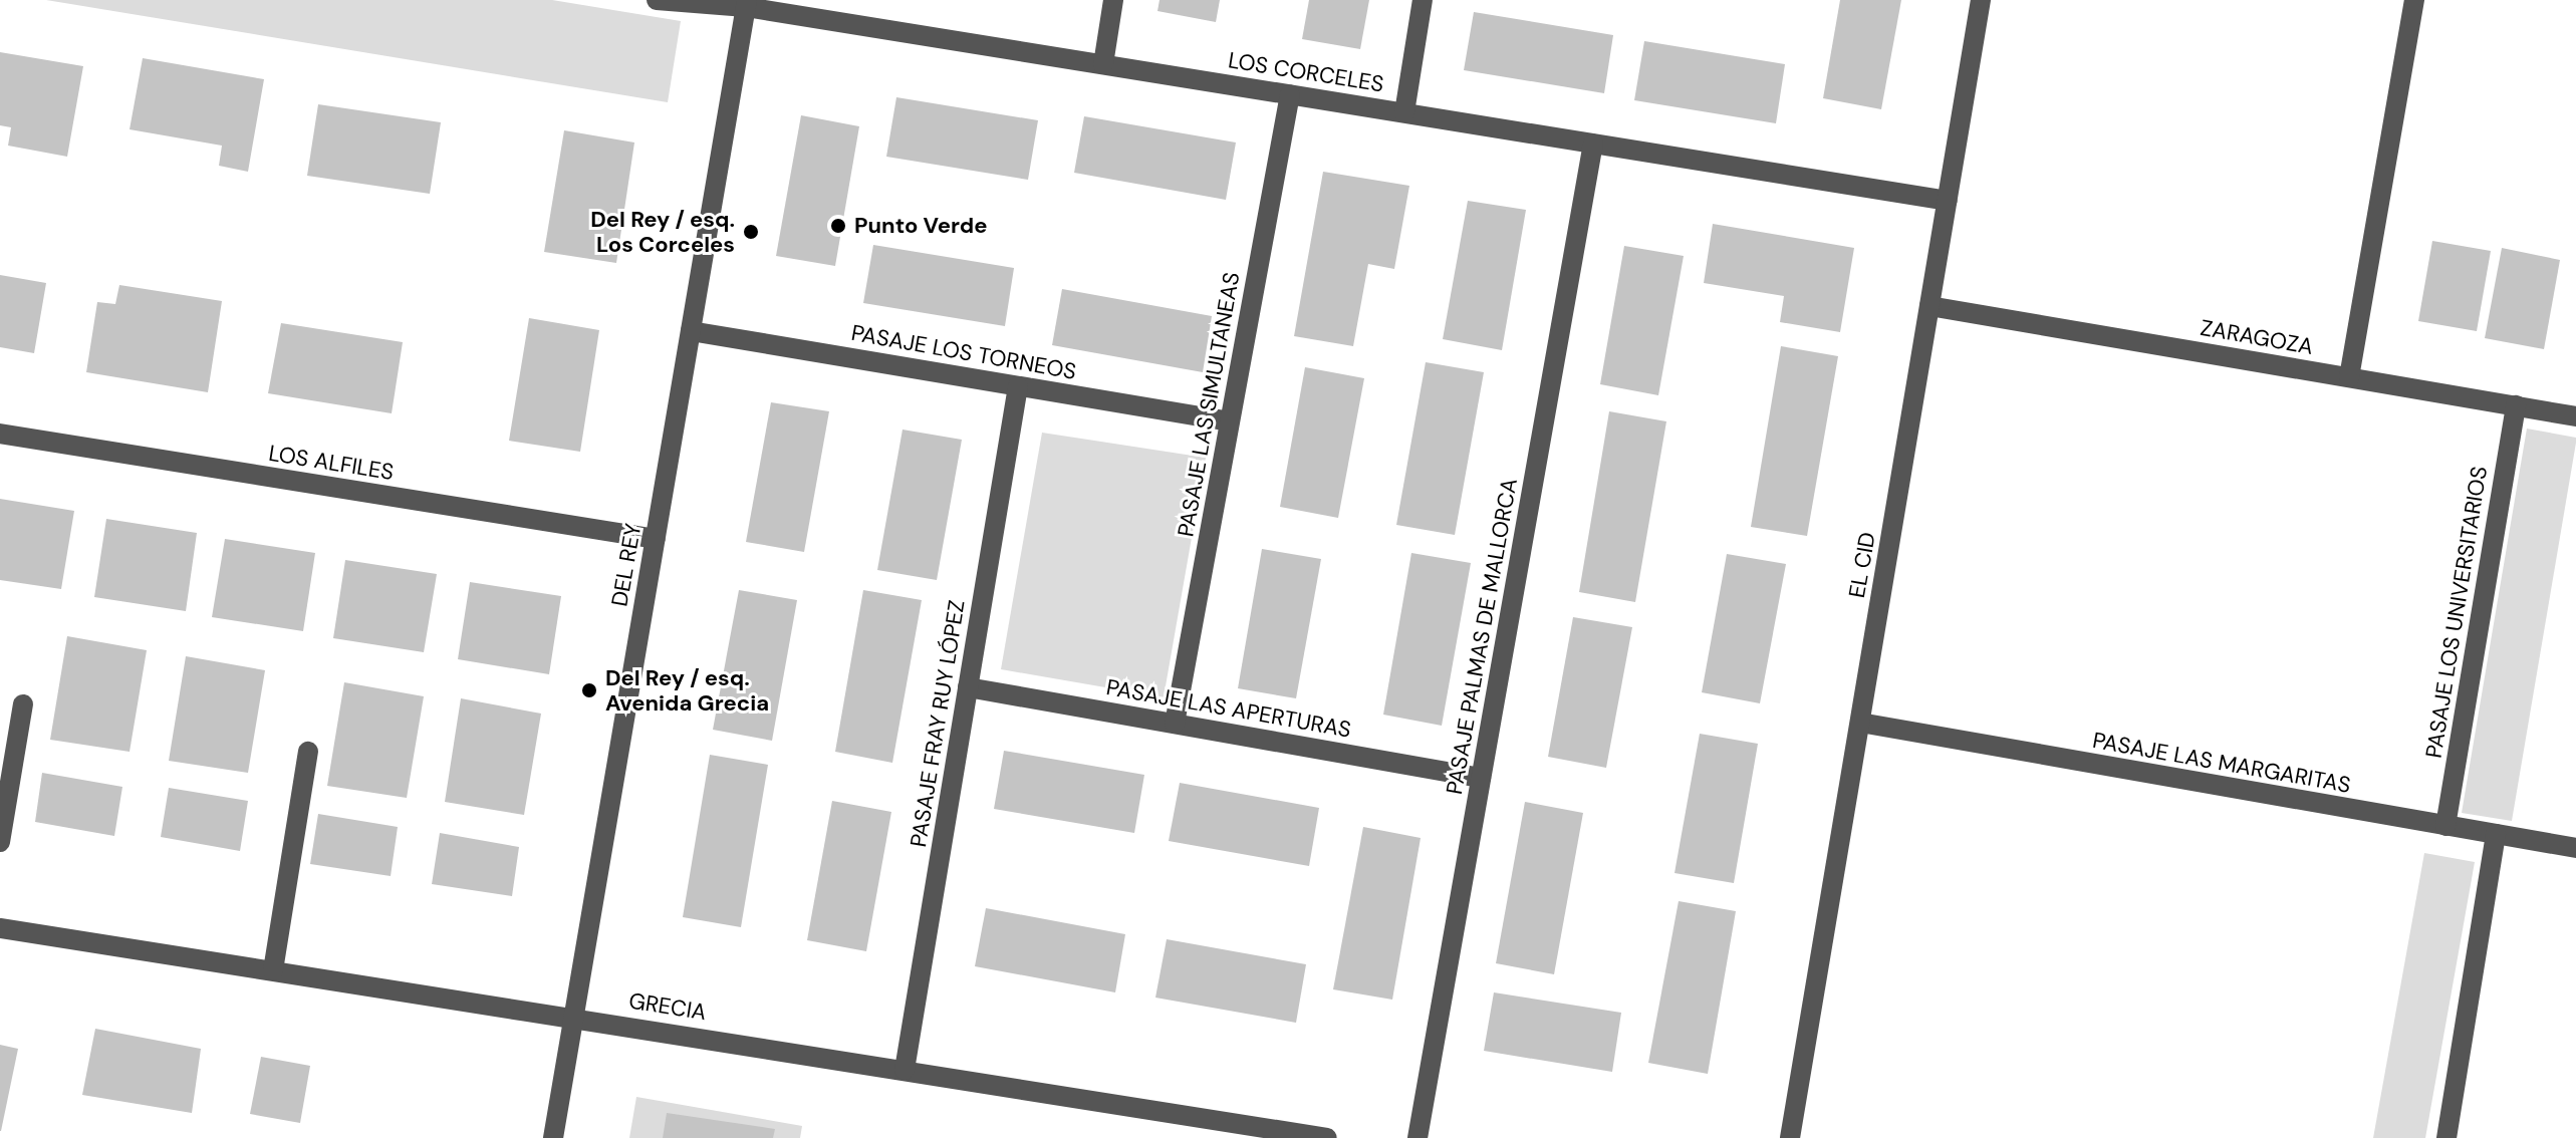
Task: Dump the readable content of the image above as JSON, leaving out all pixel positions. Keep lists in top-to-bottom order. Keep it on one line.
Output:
{"streets":{"street":["LOS CORCELES","ZARAGOZA","PASAJE LOS TORNEOS","PASAJE LAS SIMULTANEAS","LOS ALFILES","DEL REY","EL CID","PASAJE LOS UNIVERSITARIOS","PASAJE PALMAS DE MALLORCA","PASAJE LAS APERTURAS","PASAJE FRAY RUY LÓPEZ","PASAJE LAS MARGARITAS","GRECIA"]},"crossings":[["LOS CORCELES","PASAJE LAS SIMULTANEAS"],["LOS CORCELES","DEL REY"],["LOS CORCELES","EL CID"],["LOS CORCELES","PASAJE PALMAS DE MALLORCA"],["ZARAGOZA","EL CID"],["ZARAGOZA","PASAJE LOS UNIVERSITARIOS"],["PASAJE LOS TORNEOS","PASAJE LAS SIMULTANEAS"],["PASAJE LOS TORNEOS","DEL REY"],["PASAJE LOS TORNEOS","PASAJE FRAY RUY LÓPEZ"],["PASAJE LAS SIMULTANEAS","PASAJE LAS APERTURAS"],["LOS ALFILES","DEL REY"],["DEL REY","GRECIA"],["EL CID","PASAJE LAS MARGARITAS"],["PASAJE LOS UNIVERSITARIOS","PASAJE LAS MARGARITAS"],["PASAJE PALMAS DE MALLORCA","PASAJE LAS APERTURAS"],["PASAJE LAS APERTURAS","PASAJE FRAY RUY LÓPEZ"],["PASAJE FRAY RUY LÓPEZ","GRECIA"]],"places":["Punto Verde","Del Rey / esq. Los Corceles","Del Rey / esq. Avenida Grecia"]}
